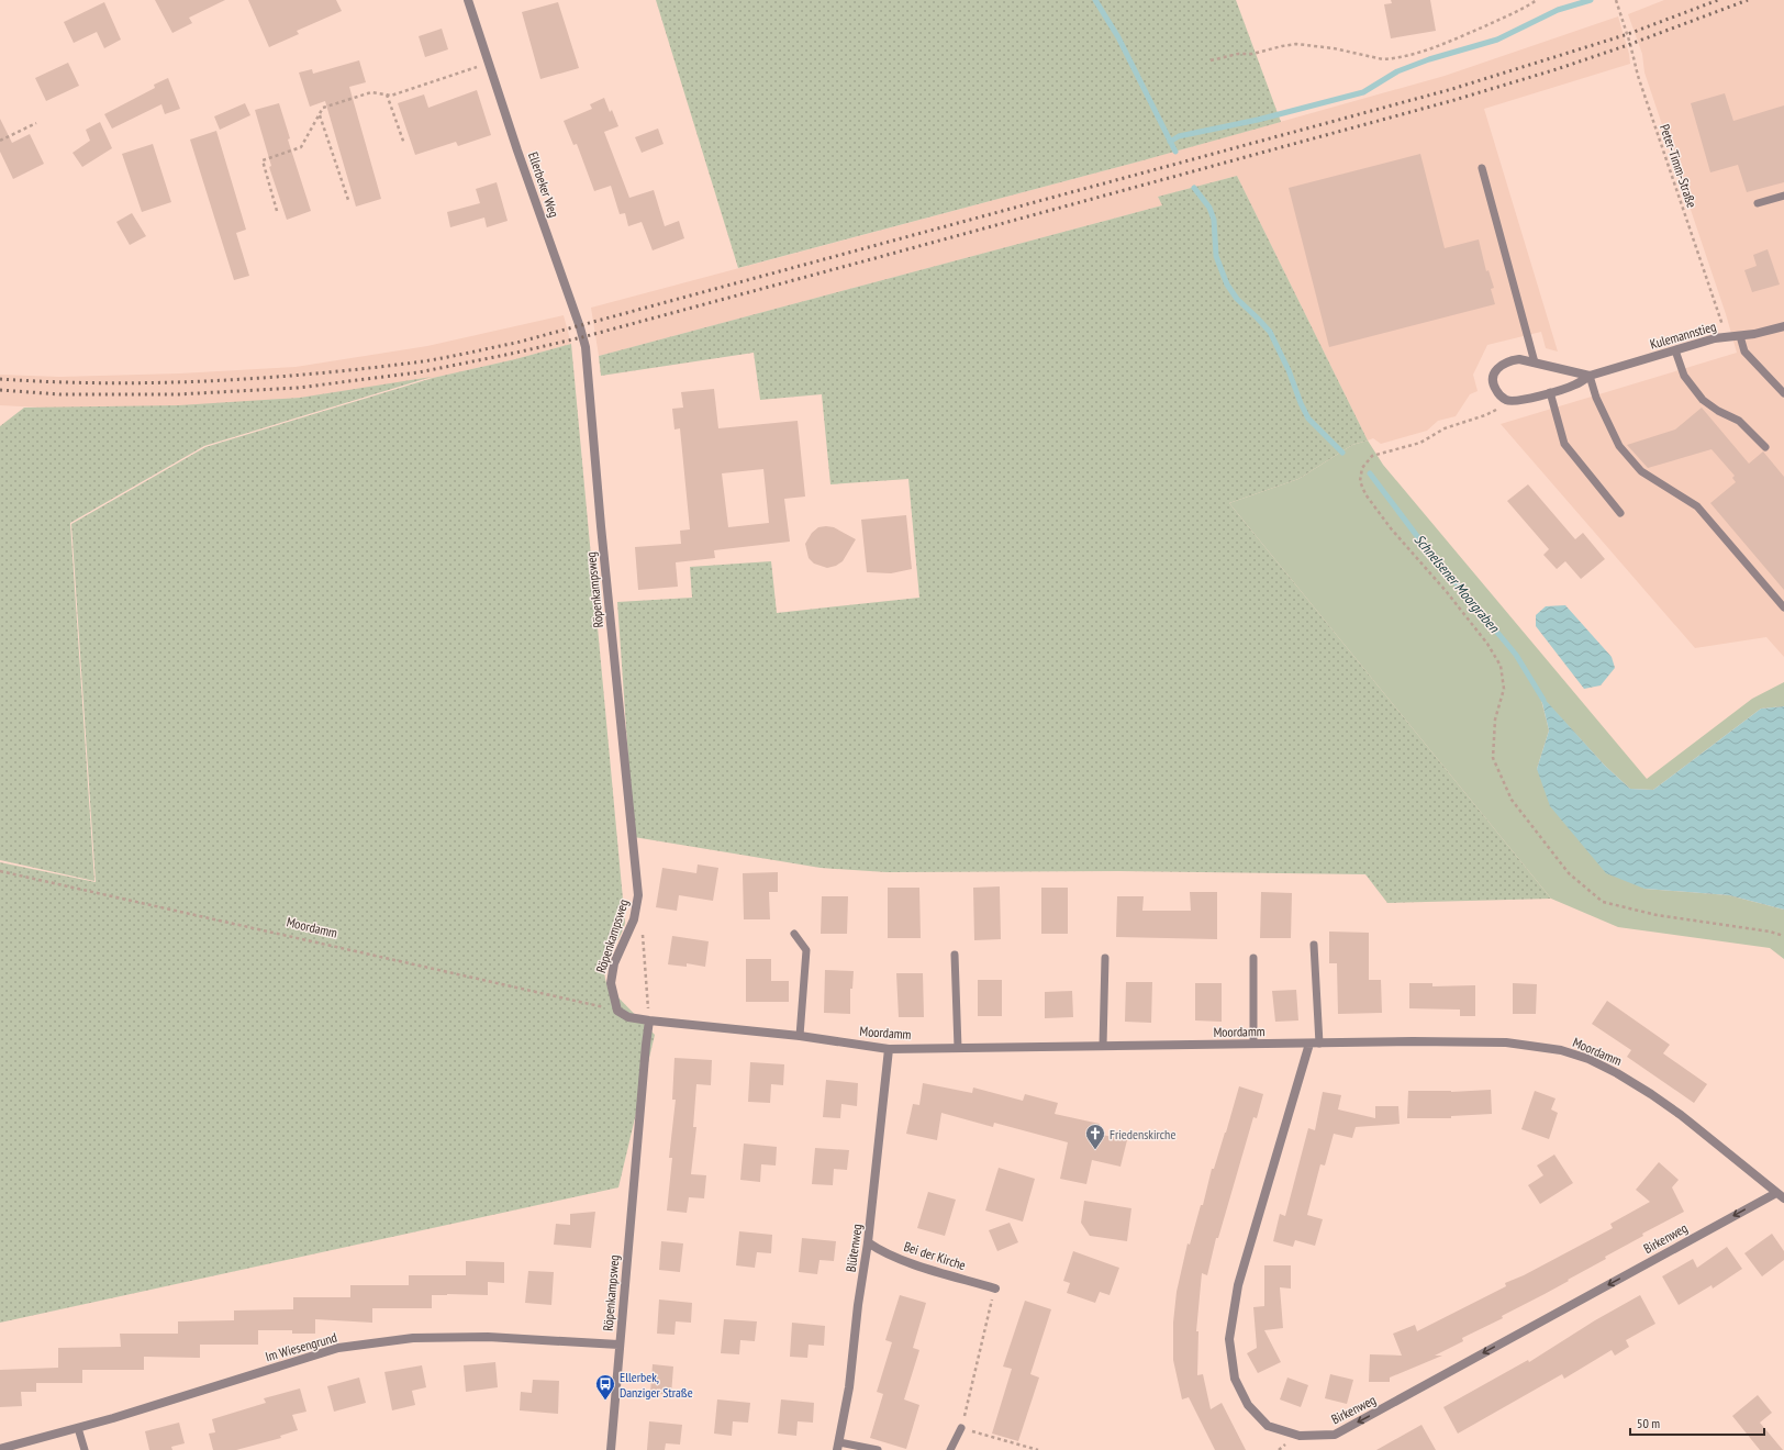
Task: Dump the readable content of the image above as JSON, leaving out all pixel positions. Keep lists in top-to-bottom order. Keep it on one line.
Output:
{"streets":{"street":["Ellerbeker Weg","Kulemannstieg","Röpenkampsweg","Moordamm","Birkenweg","Blütenweg","Bei der Kirche","Im Wiesengrund"],"path":["Peter-Timm-Straße"]},"crossings":[["Peter-Timm-Straße","Kulemannstieg"],["Ellerbeker Weg","Röpenkampsweg"],["Röpenkampsweg","Moordamm"],["Röpenkampsweg","Im Wiesengrund"],["Moordamm","Birkenweg"],["Moordamm","Blütenweg"],["Blütenweg","Bei der Kirche"]],"water":["Schnelsener Moorgraben"],"places":{"church":["Friedenskirche"],"bus stop":["Ellerbek, Danziger Straße"]},"scale_bar":"50 m"}
